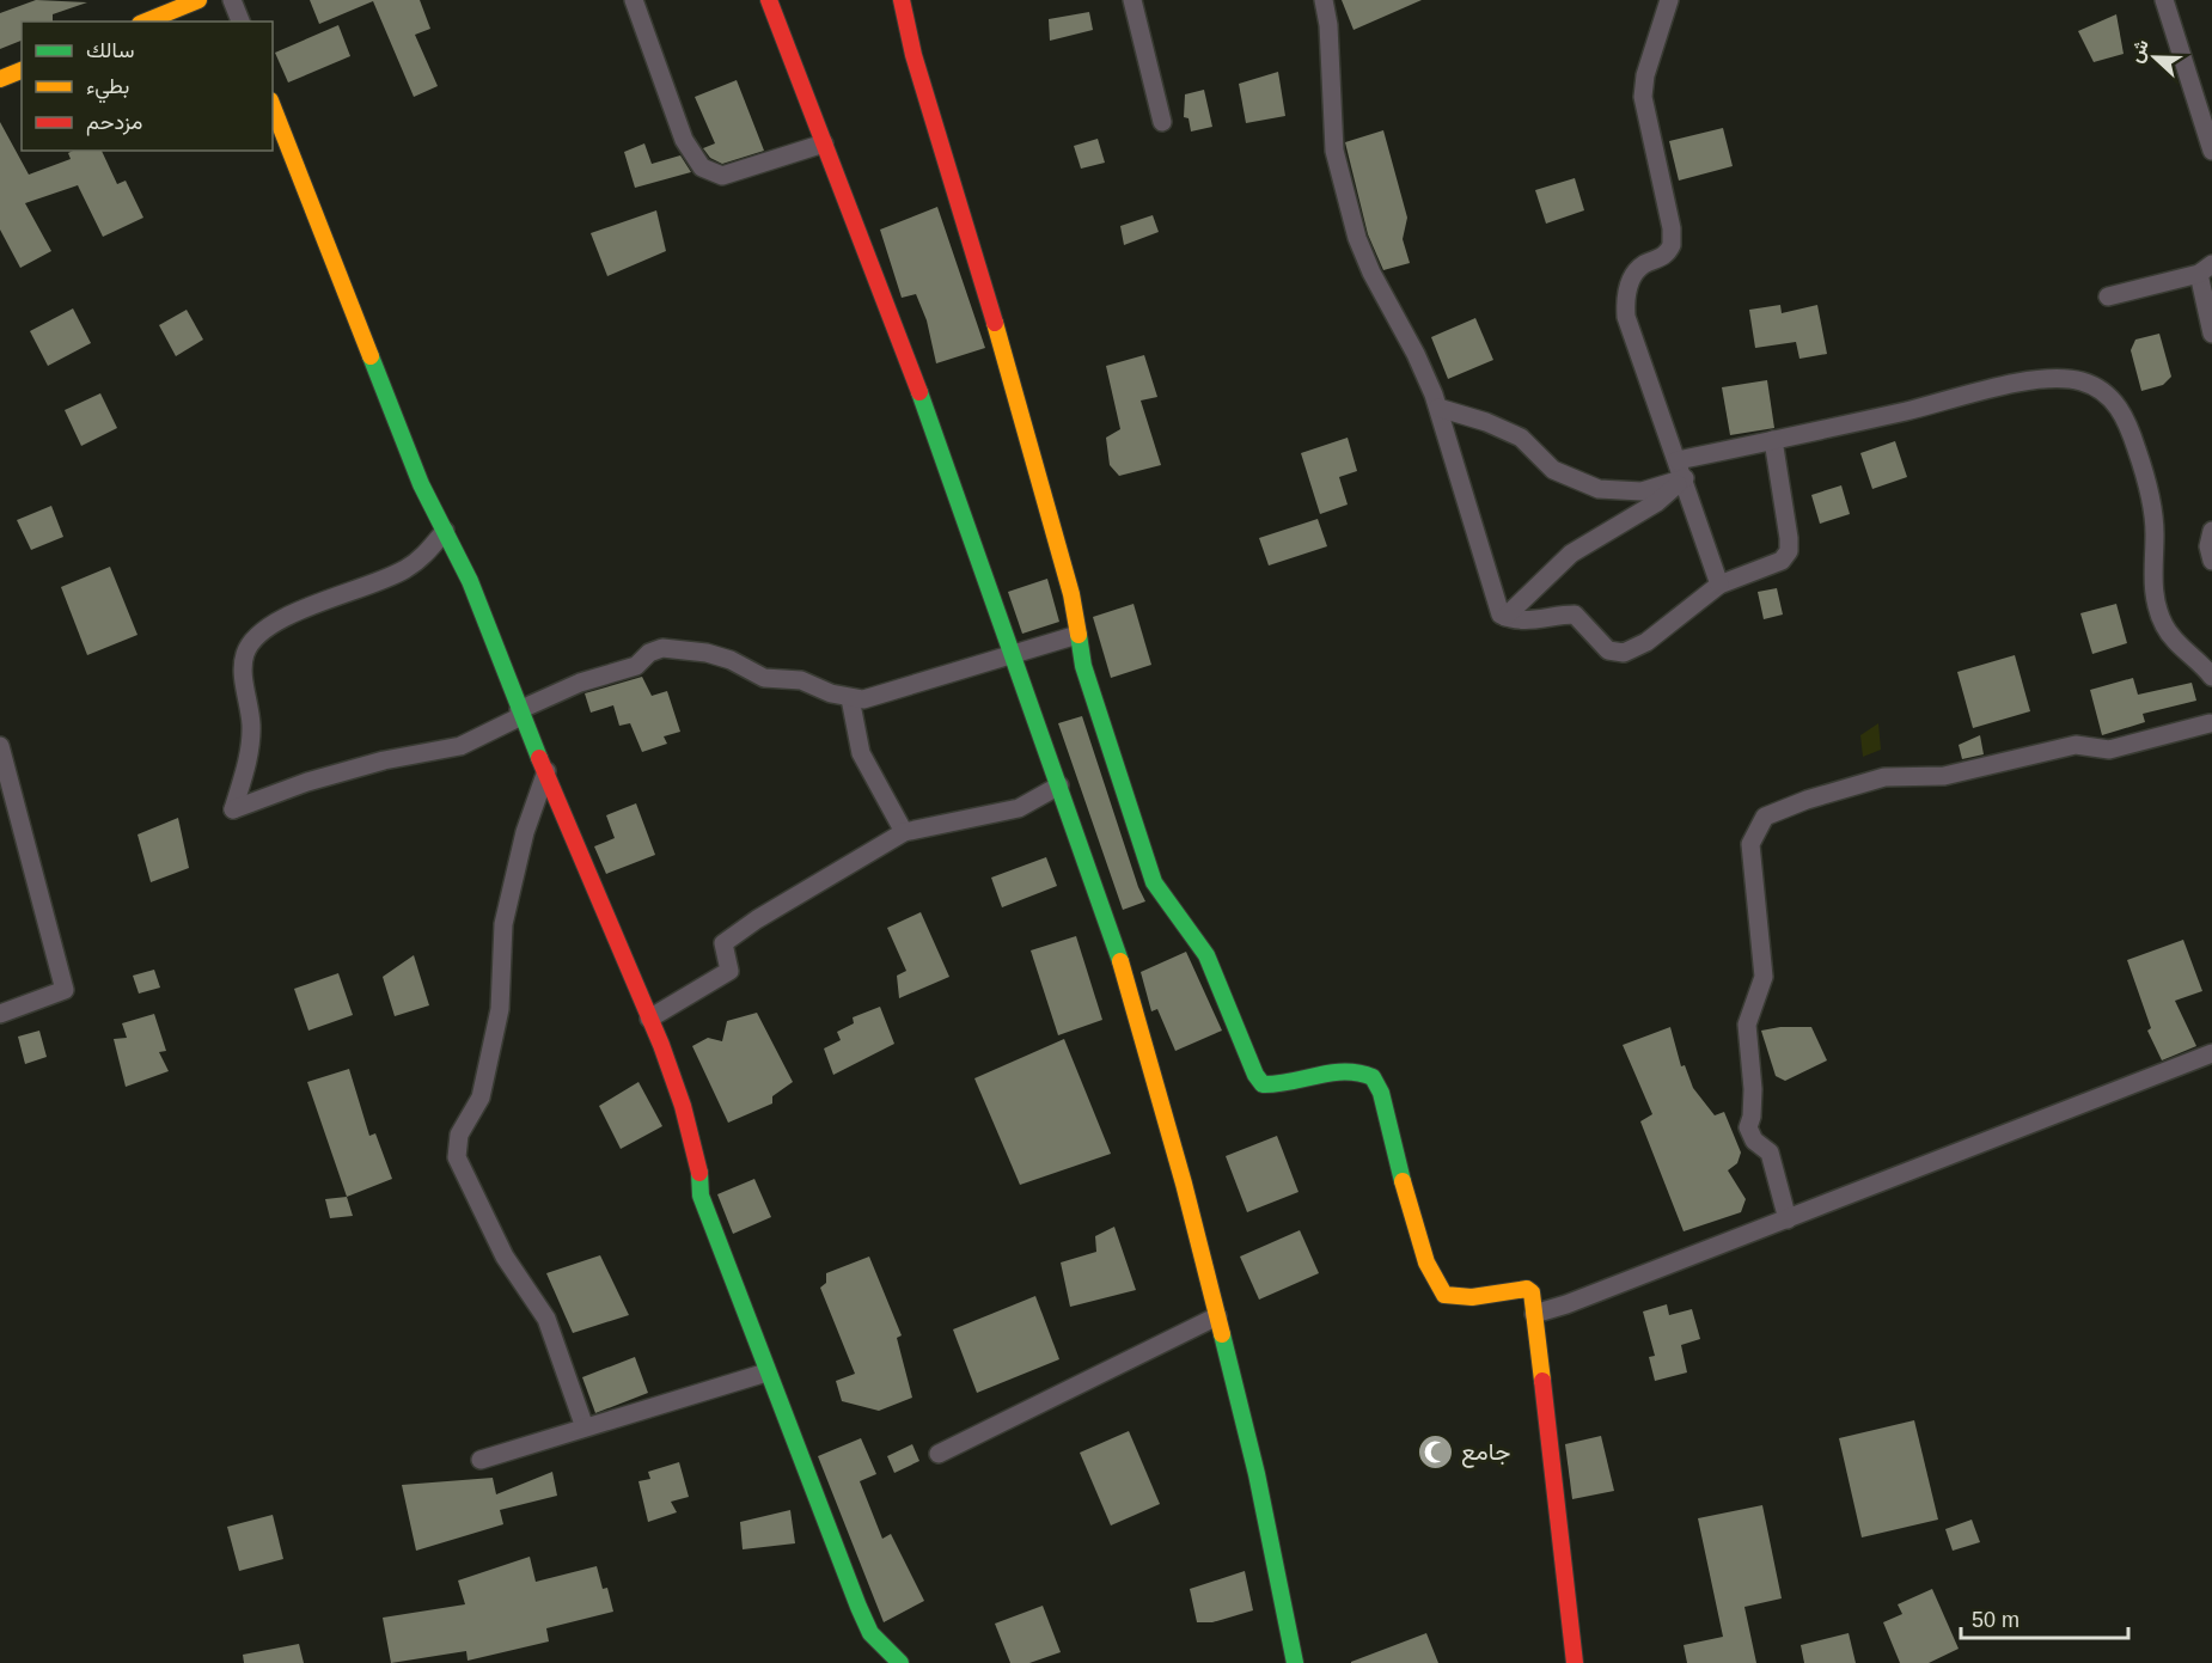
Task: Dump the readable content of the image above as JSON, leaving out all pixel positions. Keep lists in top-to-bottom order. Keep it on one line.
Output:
{"places":{"mosque":["جامع"]},"legend":["سالك","بطيء","مزدحم"],"scale_bar":"50 m","north":"left"}
